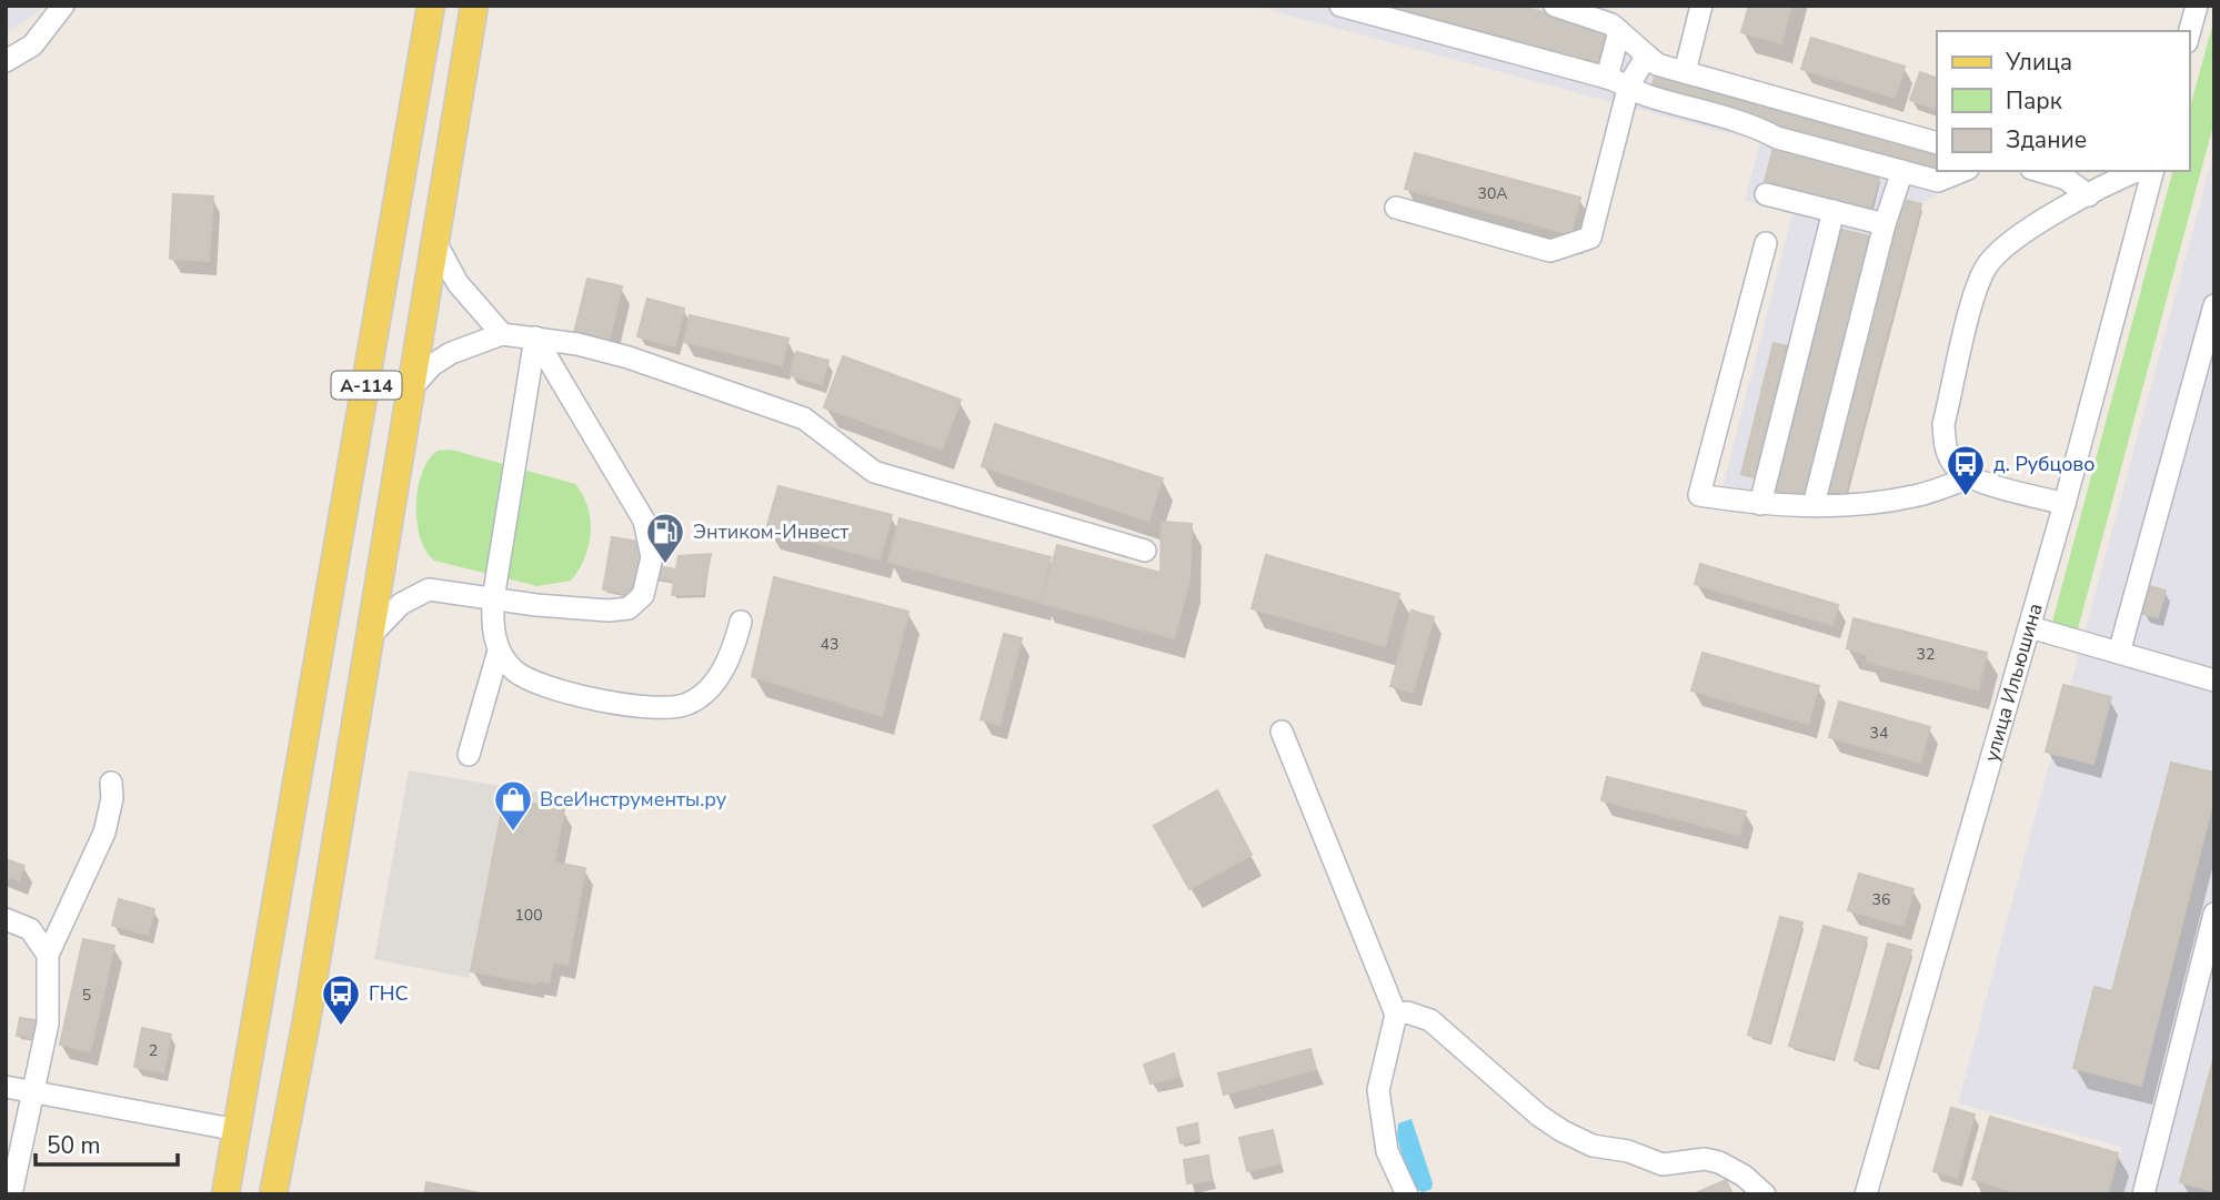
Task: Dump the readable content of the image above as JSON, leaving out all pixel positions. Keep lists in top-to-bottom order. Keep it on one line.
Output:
{"streets":{"main road":["А-114"],"street":["улица Ильюшина"]},"places":{"bus stop":["д. Рубцово","ГНС"],"fuel station":["Энтиком-Инвест"],"shop":["ВсеИнструменты.ру"]},"house_numbers":["30А","43","32","34","36","100","5","2"],"legend":["Улица","Парк","Здание"],"scale_bar":"50 m"}
